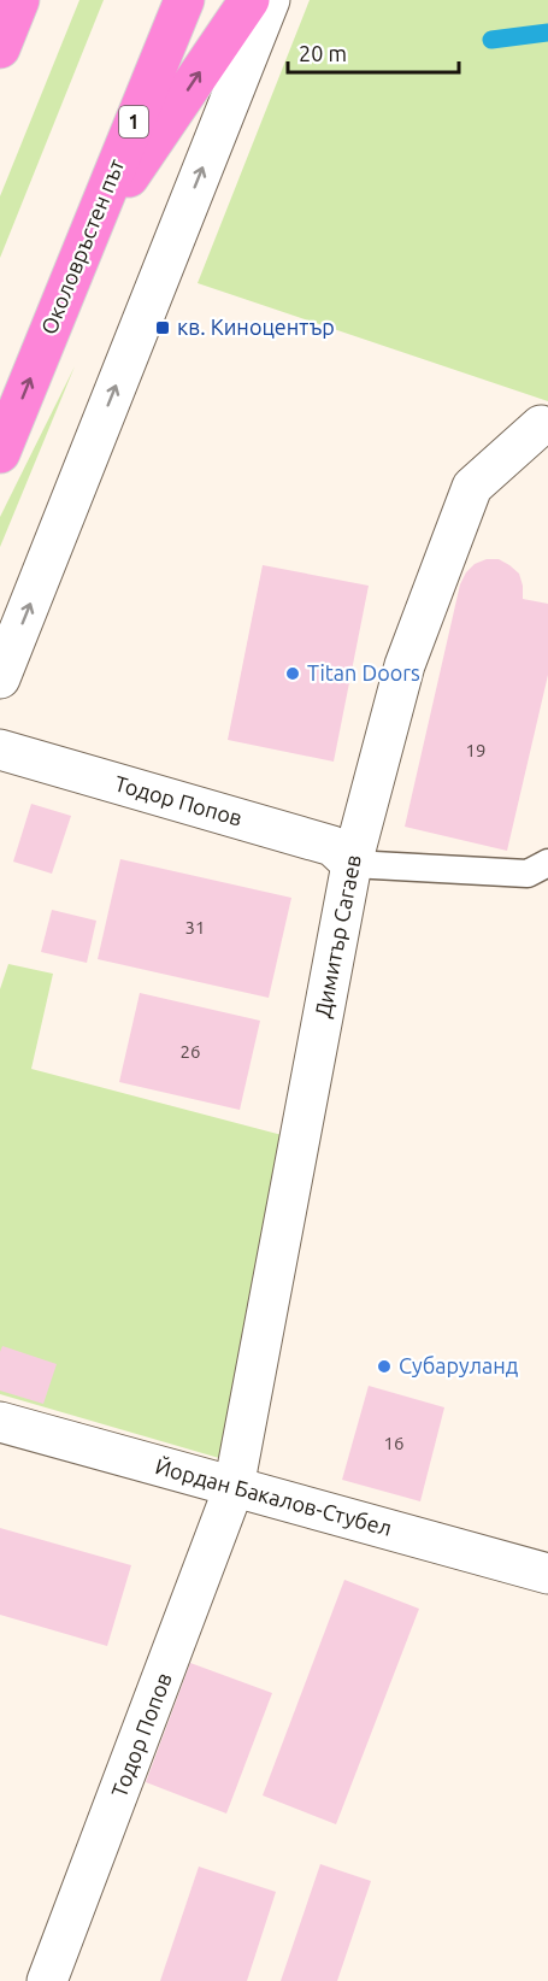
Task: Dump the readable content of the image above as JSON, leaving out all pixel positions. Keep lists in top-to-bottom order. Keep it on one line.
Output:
{"streets":{"highway":["1","Околовръстен път"],"street":["Тодор Попов","Димитър Сагаев","Йордан Бакалов-Стубел"]},"crossings":[["Тодор Попов","Димитър Сагаев"],["Тодор Попов","Йордан Бакалов-Стубел"],["Димитър Сагаев","Йордан Бакалов-Стубел"]],"one_way":["Околовръстен път"],"places":{"transit":["кв. Киноцентър"],"other":["Titan Doors","Субаруланд"]},"house_numbers":["19","31","26","16"],"scale_bar":"20 m"}
